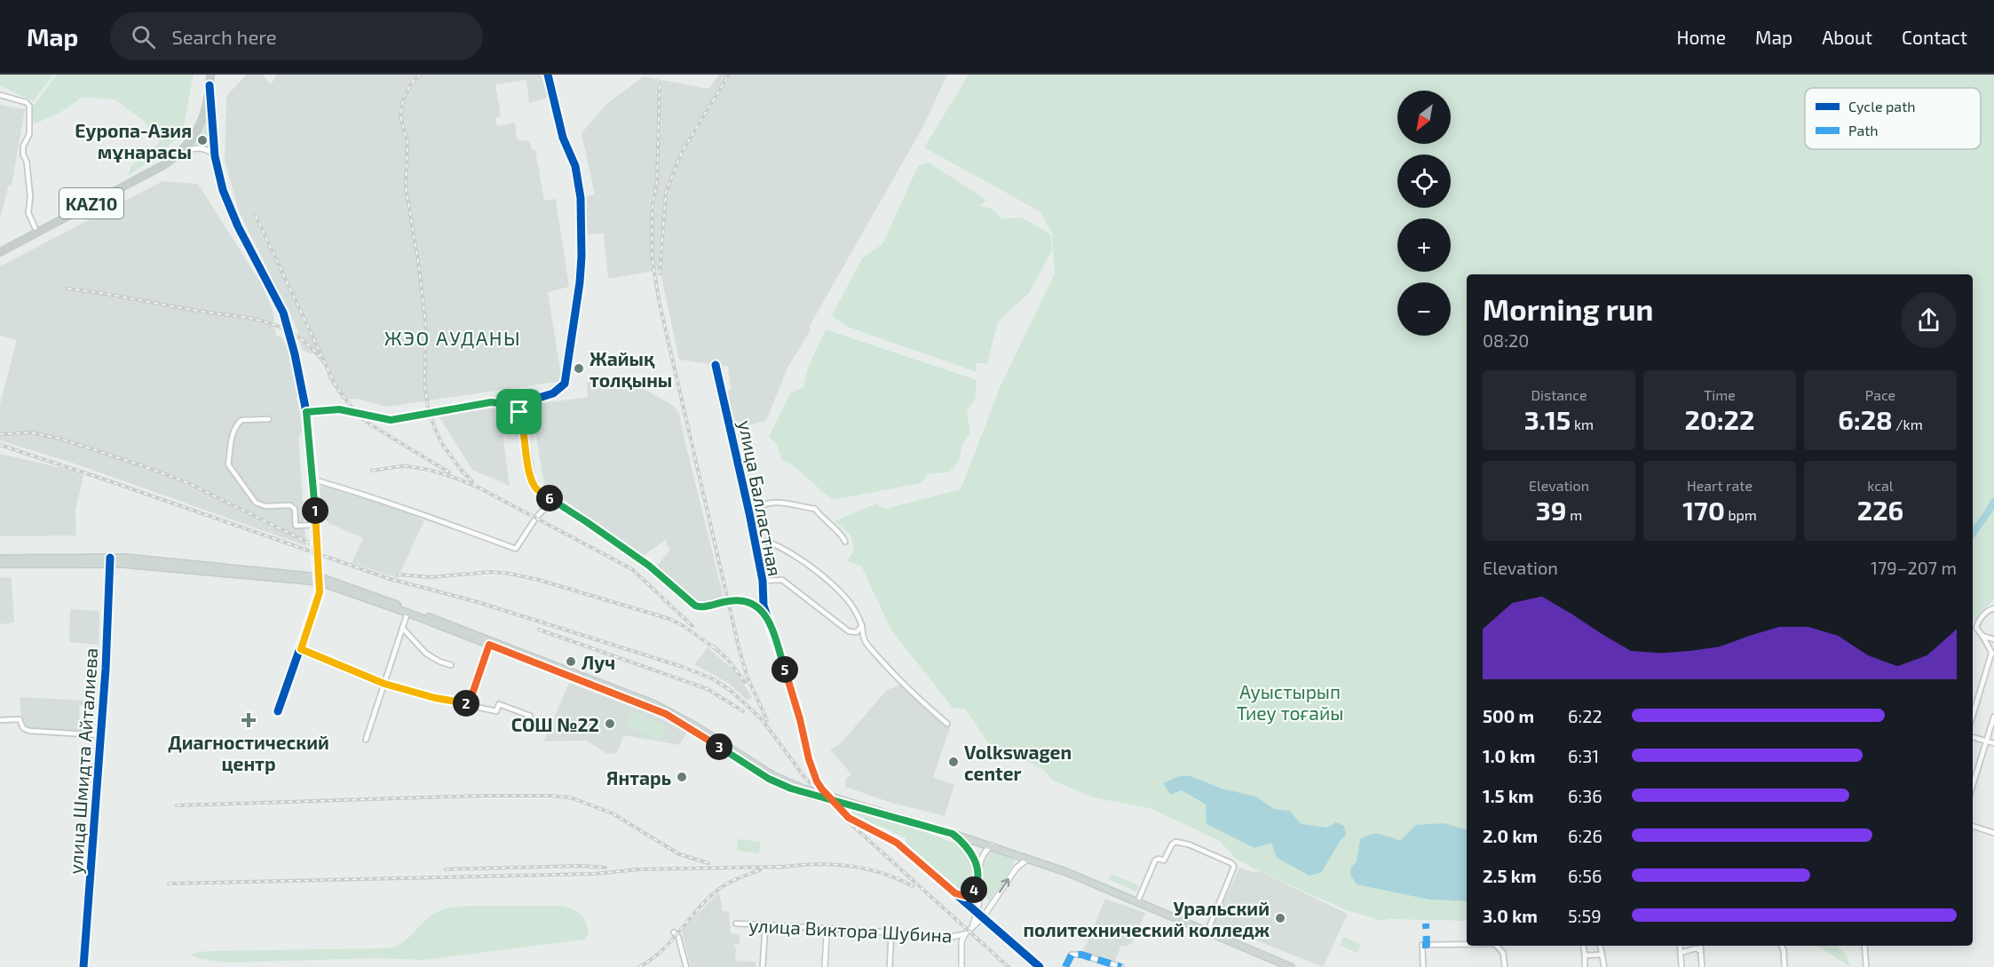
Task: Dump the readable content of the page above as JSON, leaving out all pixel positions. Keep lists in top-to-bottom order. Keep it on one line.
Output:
{"streets":{"highway":["KAZ10"],"street":["улица Балластная","улица Шмидта Айталиева","улица Виктора Шубина"]},"districts":["ЖЭО АУДАНЫ"],"parks":["Ауыстырып Тиеу тоғайы"],"places":{"other":["Еуропа-Азия мұнарасы","Жайық толқыны","Луч","СОШ №22","Volkswagen center","Янтарь","Уральский политехнический колледж"],"health":["Диагностический центр"]},"legend":["Cycle path","Path"],"north":"bottom left","page":{"header":"Map","search":"Search here","nav":["Home","Map","About","Contact"],"map_buttons":["+","−"],"heading":["Morning run","08:20"],"stats":[["Distance","3.15 km"],["Time","20:22"],["Pace","6:28 /km"],["Elevation","39 m"],["Heart rate","170 bpm"],["kcal","226"]],"pins":["6","1","5","2","3","4"],"chart":["Elevation","179–207 m"],"list":[{"name":"500 m","note":"6:22"},{"name":"1.0 km","note":"6:31"},{"name":"1.5 km","note":"6:36"},{"name":"2.0 km","note":"6:26"},{"name":"2.5 km","note":"6:56"},{"name":"3.0 km","note":"5:59"}]}}
